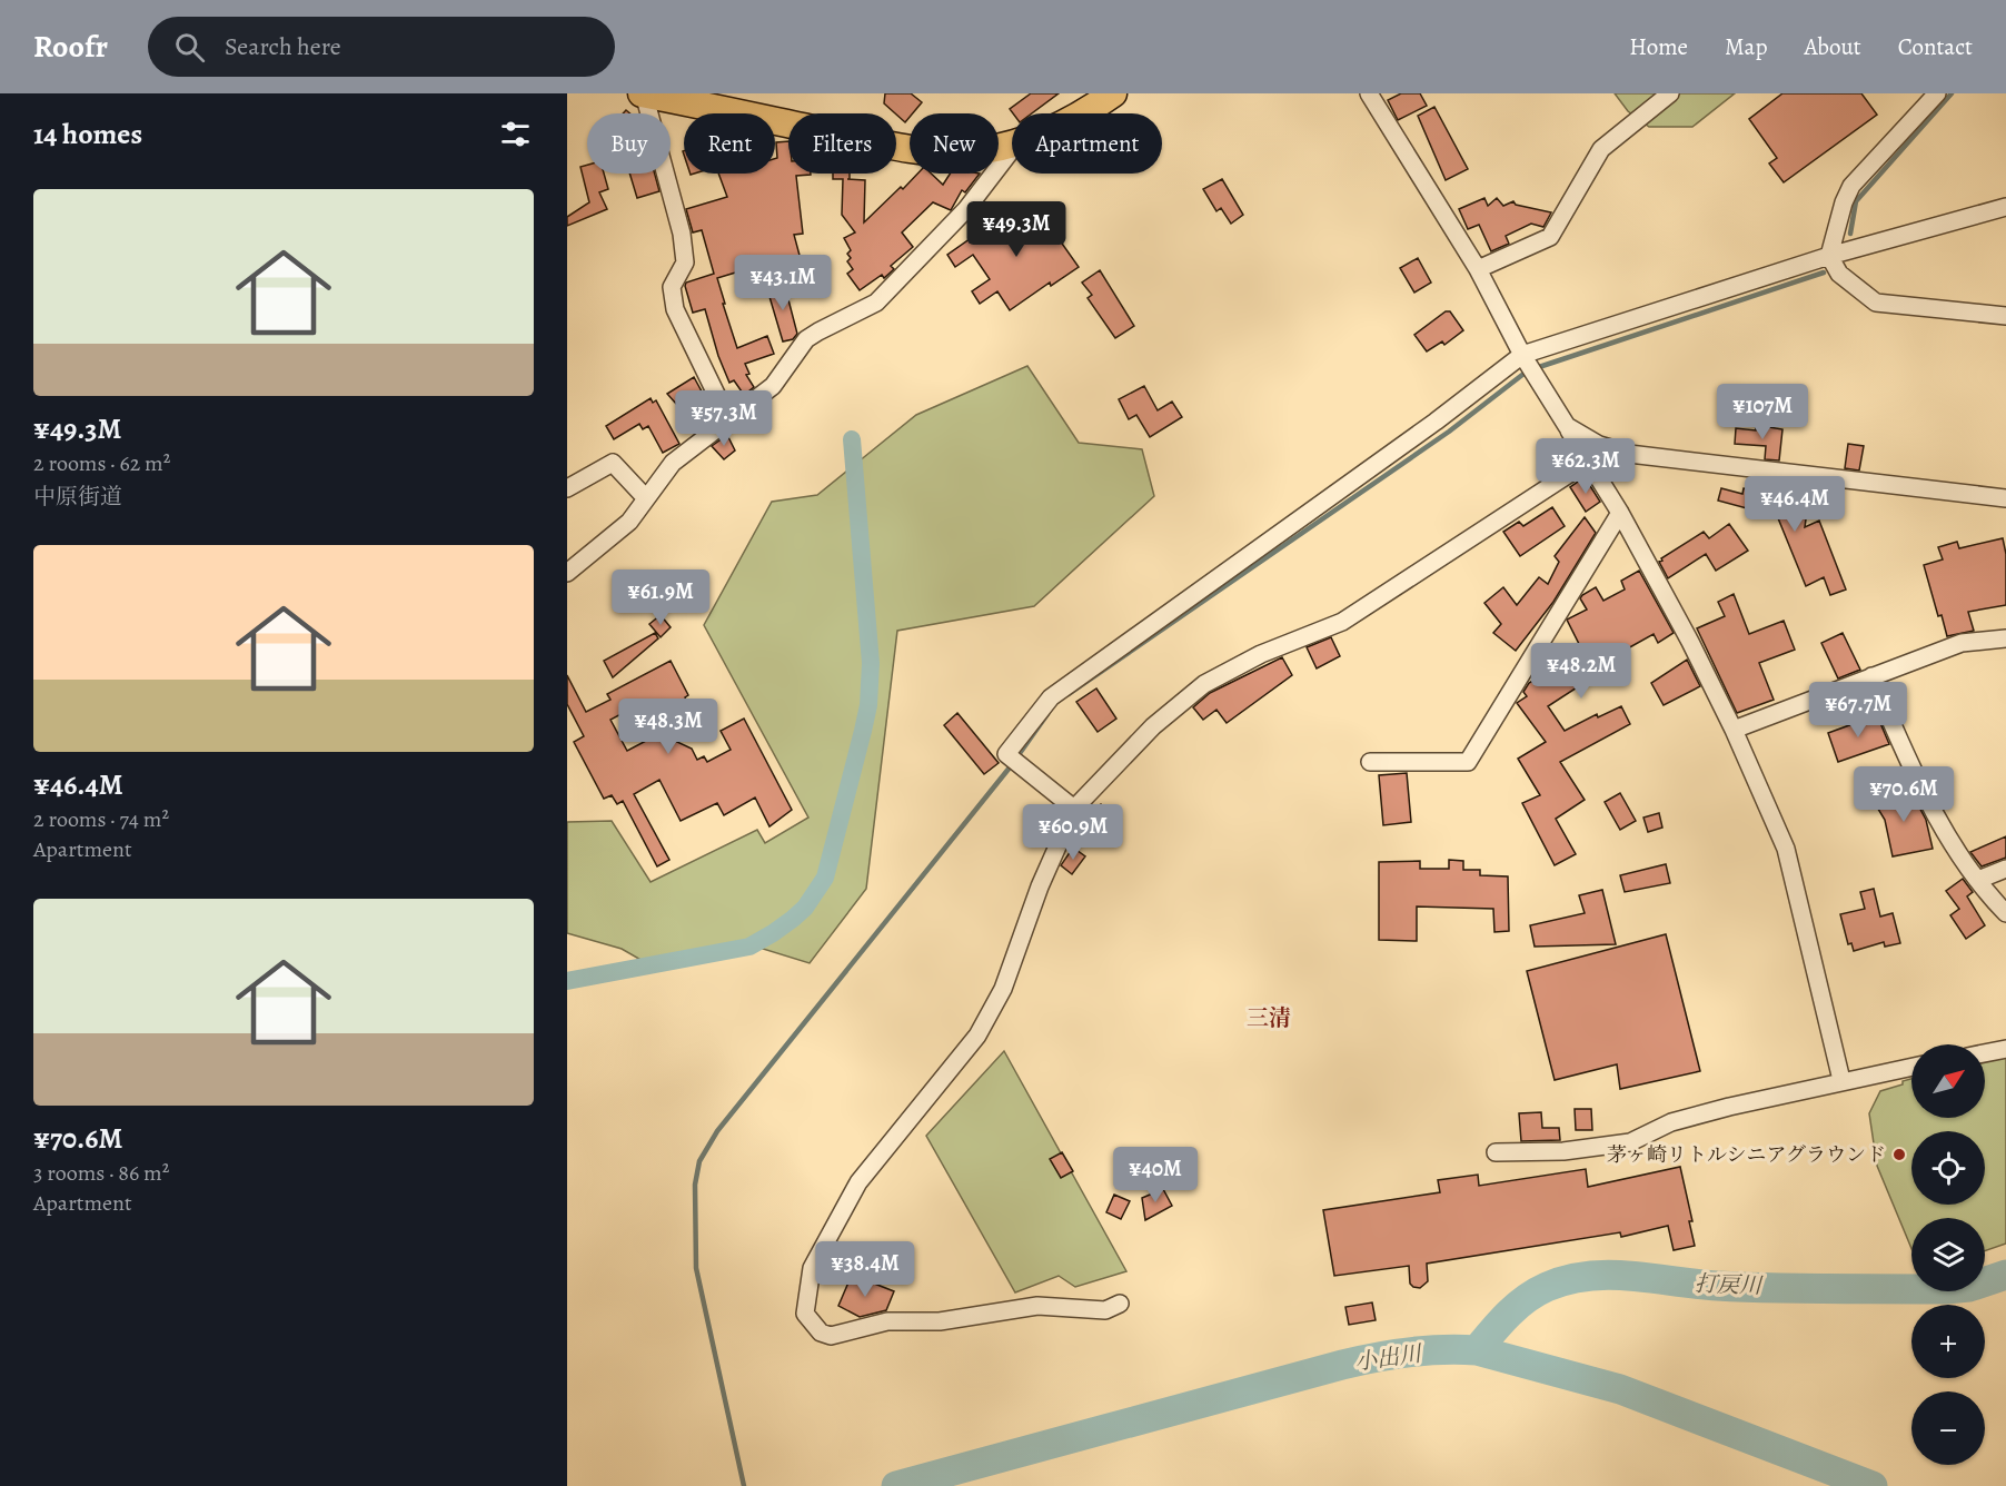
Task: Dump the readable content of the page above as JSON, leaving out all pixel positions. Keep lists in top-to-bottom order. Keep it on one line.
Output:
{"districts":["三清"],"water":["打戻川","小出川"],"places":["茅ヶ崎リトルシニアグラウンド"],"north":"top right","page":{"header":"Roofr","search":"Search here","nav":["Home","Map","About","Contact"],"heading":"14 homes","chip":["Buy","Rent","Filters","New","Apartment"],"list":[{"name":"¥49.3M","note":"2 rooms · 62 m² · 中原街道"},{"name":"¥46.4M","note":"2 rooms · 74 m² · Apartment"},{"name":"¥70.6M","note":"3 rooms · 86 m² · Apartment"}],"price":["¥49.3M","¥43.1M","¥107M","¥57.3M","¥62.3M","¥46.4M","¥61.9M","¥48.2M","¥67.7M","¥48.3M","¥70.6M","¥60.9M","¥40M","¥38.4M"],"map_buttons":["+","−"]}}
